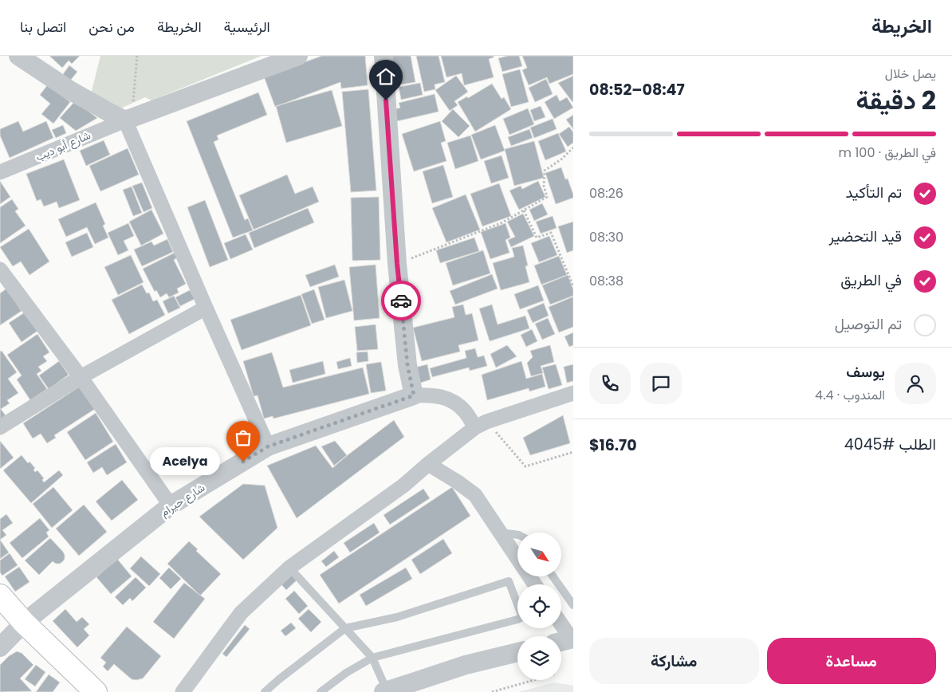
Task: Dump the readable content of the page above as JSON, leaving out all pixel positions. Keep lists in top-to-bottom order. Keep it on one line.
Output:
{"streets":{"street":["شارع أبو ديب","شارع حيرام"]},"places":["Acelya"],"north":"bottom right","page":{"header":"الخريطة","nav":["الرئيسية","الخريطة","من نحن","اتصل بنا"],"heading":["2 دقيقة","يصل خلال","08:47–08:52"],"panel":["يوسف","المندوب · 4.4","الطلب #4045","$16.70"],"bar":"في الطريق · 100 m","list":[["تم التأكيد","08:26"],["قيد التحضير","08:30"],["في الطريق","08:38"],"تم التوصيل"],"bubble":"Acelya","buttons":["مساعدة","مشاركة"]}}
